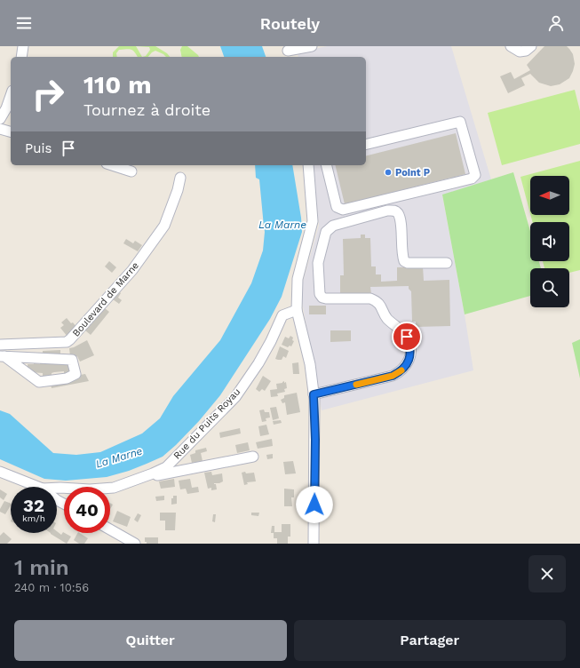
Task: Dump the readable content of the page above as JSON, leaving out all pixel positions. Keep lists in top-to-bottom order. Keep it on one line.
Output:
{"streets":{"street":["Boulevard de Marne","Rue du Puits Royau"]},"water":["La Marne"],"places":["Point P"],"north":"left","page":{"header":"Routely","turn":["110 m","Tournez à droite"],"then":"Puis","speed":"32 km/h","limit":"40","heading":["1 min","240 m · 10:56"],"buttons":["Quitter","Partager"]}}
